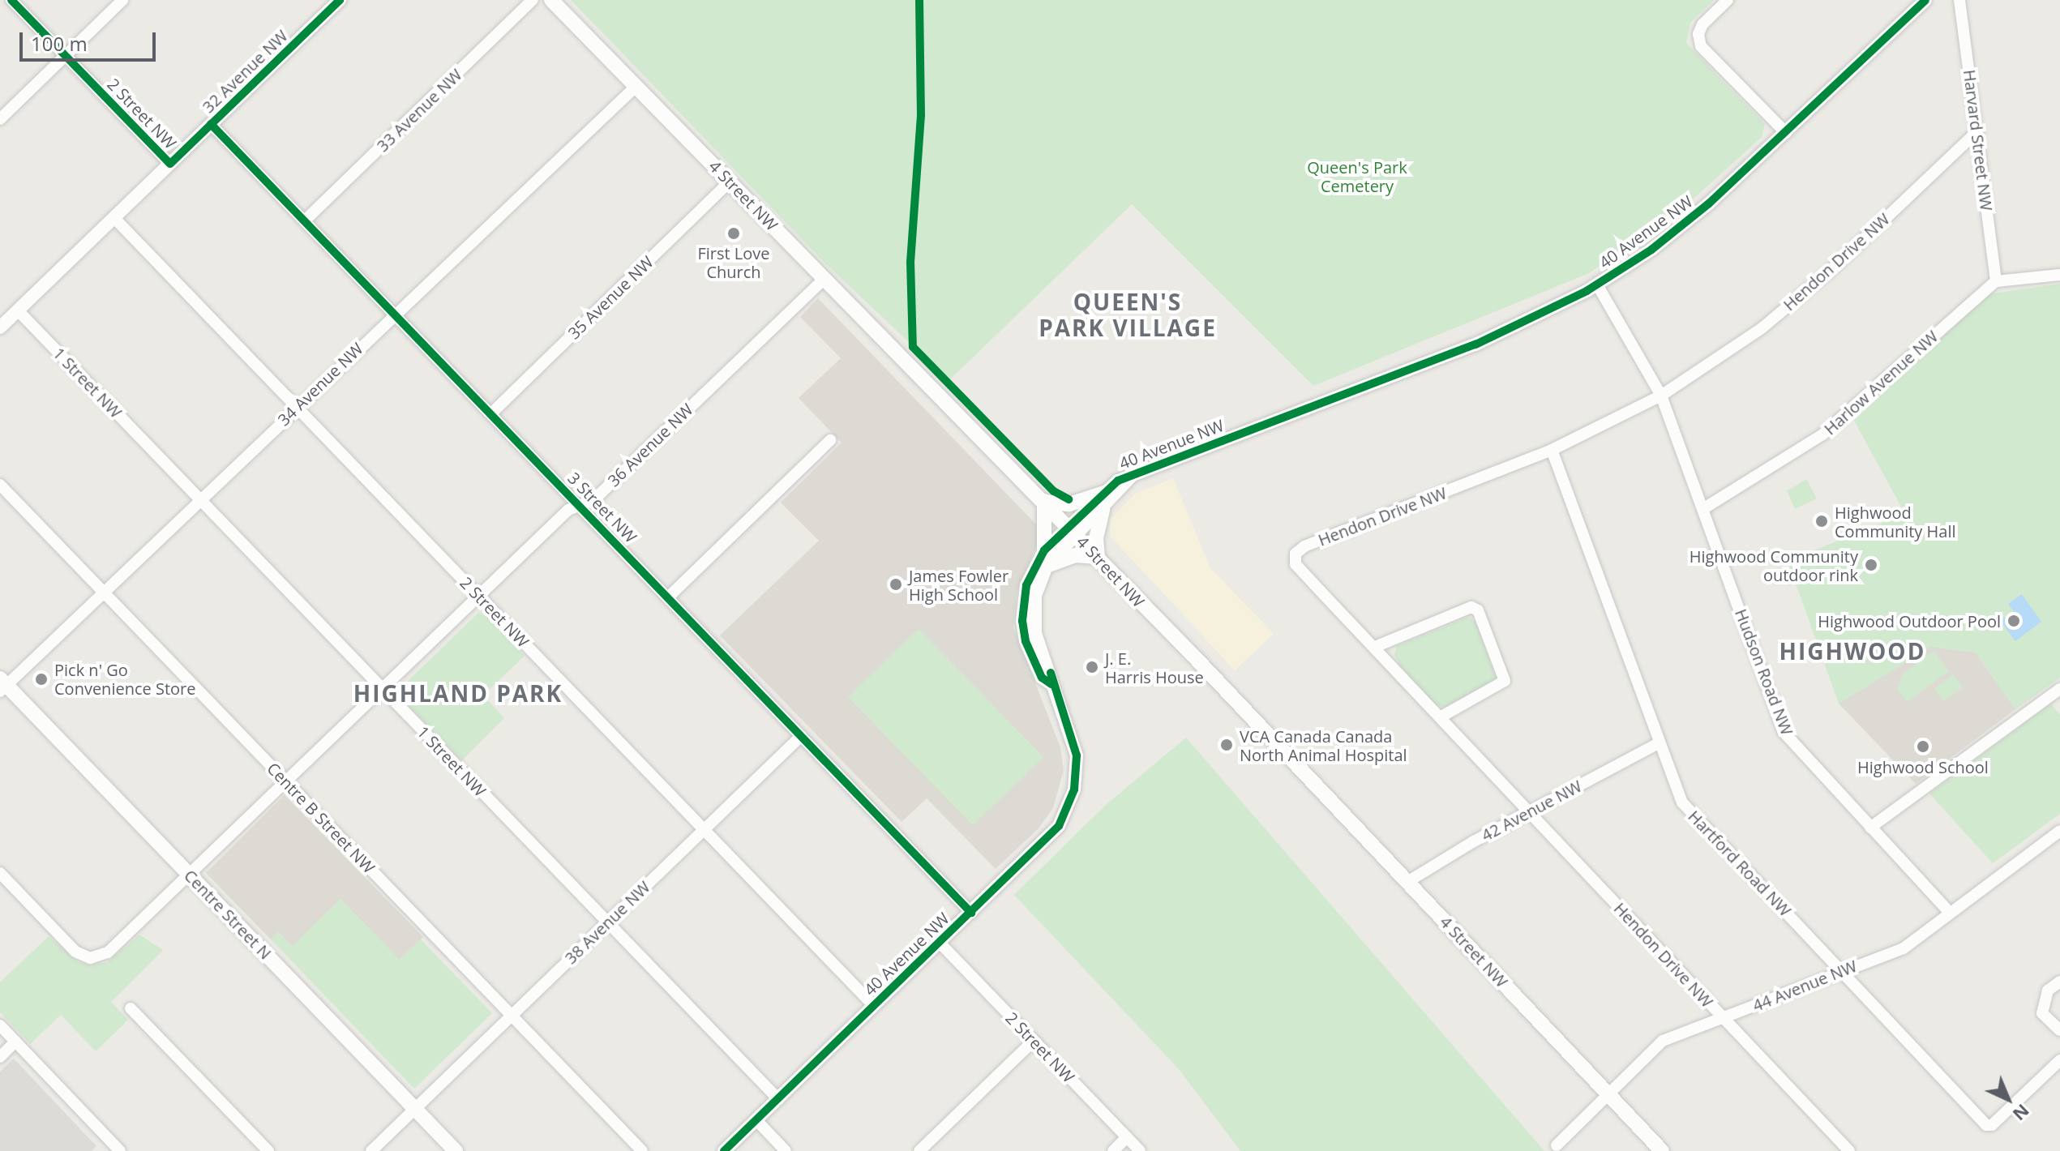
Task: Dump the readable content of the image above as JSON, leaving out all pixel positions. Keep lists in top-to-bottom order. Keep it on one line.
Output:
{"streets":{"main road":["4 Street NW","Centre Street N"],"street":["32 Avenue NW","33 Avenue NW","2 Street NW","Harvard Street NW","40 Avenue NW","Hendon Drive NW","35 Avenue NW","1 Street NW","Harlow Avenue NW","34 Avenue NW","36 Avenue NW","3 Street NW","Hudson Road NW","42 Avenue NW","Centre B Street NW","Hartford Road NW","38 Avenue NW","44 Avenue NW"]},"crossings":[["32 Avenue NW","2 Street NW"],["32 Avenue NW","1 Street NW"],["32 Avenue NW","3 Street NW"],["33 Avenue NW","3 Street NW"],["2 Street NW","40 Avenue NW"],["2 Street NW","34 Avenue NW"],["2 Street NW","36 Avenue NW"],["2 Street NW","38 Avenue NW"],["Harvard Street NW","Hendon Drive NW"],["Harvard Street NW","Harlow Avenue NW"],["4 Street NW","40 Avenue NW"],["4 Street NW","35 Avenue NW"],["4 Street NW","34 Avenue NW"],["4 Street NW","36 Avenue NW"],["4 Street NW","42 Avenue NW"],["4 Street NW","44 Avenue NW"],["40 Avenue NW","1 Street NW"],["40 Avenue NW","3 Street NW"],["40 Avenue NW","Hudson Road NW"],["Hendon Drive NW","Hudson Road NW"],["Hendon Drive NW","42 Avenue NW"],["Hendon Drive NW","Hartford Road NW"],["Hendon Drive NW","44 Avenue NW"],["35 Avenue NW","3 Street NW"],["1 Street NW","34 Avenue NW"],["1 Street NW","36 Avenue NW"],["1 Street NW","38 Avenue NW"],["Harlow Avenue NW","Hudson Road NW"],["34 Avenue NW","3 Street NW"],["34 Avenue NW","Centre B Street NW"],["34 Avenue NW","Centre Street N"],["36 Avenue NW","3 Street NW"],["36 Avenue NW","Centre B Street NW"],["36 Avenue NW","Centre Street N"],["3 Street NW","38 Avenue NW"],["Hudson Road NW","44 Avenue NW"],["42 Avenue NW","Hartford Road NW"],["Centre B Street NW","38 Avenue NW"],["Hartford Road NW","44 Avenue NW"],["Centre Street N","38 Avenue NW"]],"districts":["QUEEN'S PARK VILLAGE","HIGHWOOD","HIGHLAND PARK"],"parks":["Queen's Park Cemetery"],"places":["First Love Church","Highwood Community Hall","Highwood Community outdoor rink","James Fowler High School","Highwood Outdoor Pool","J. E. Harris House","Pick n' Go Convenience Store","VCA Canada Canada North Animal Hospital","Highwood School"],"scale_bar":"100 m","north":"bottom right"}
